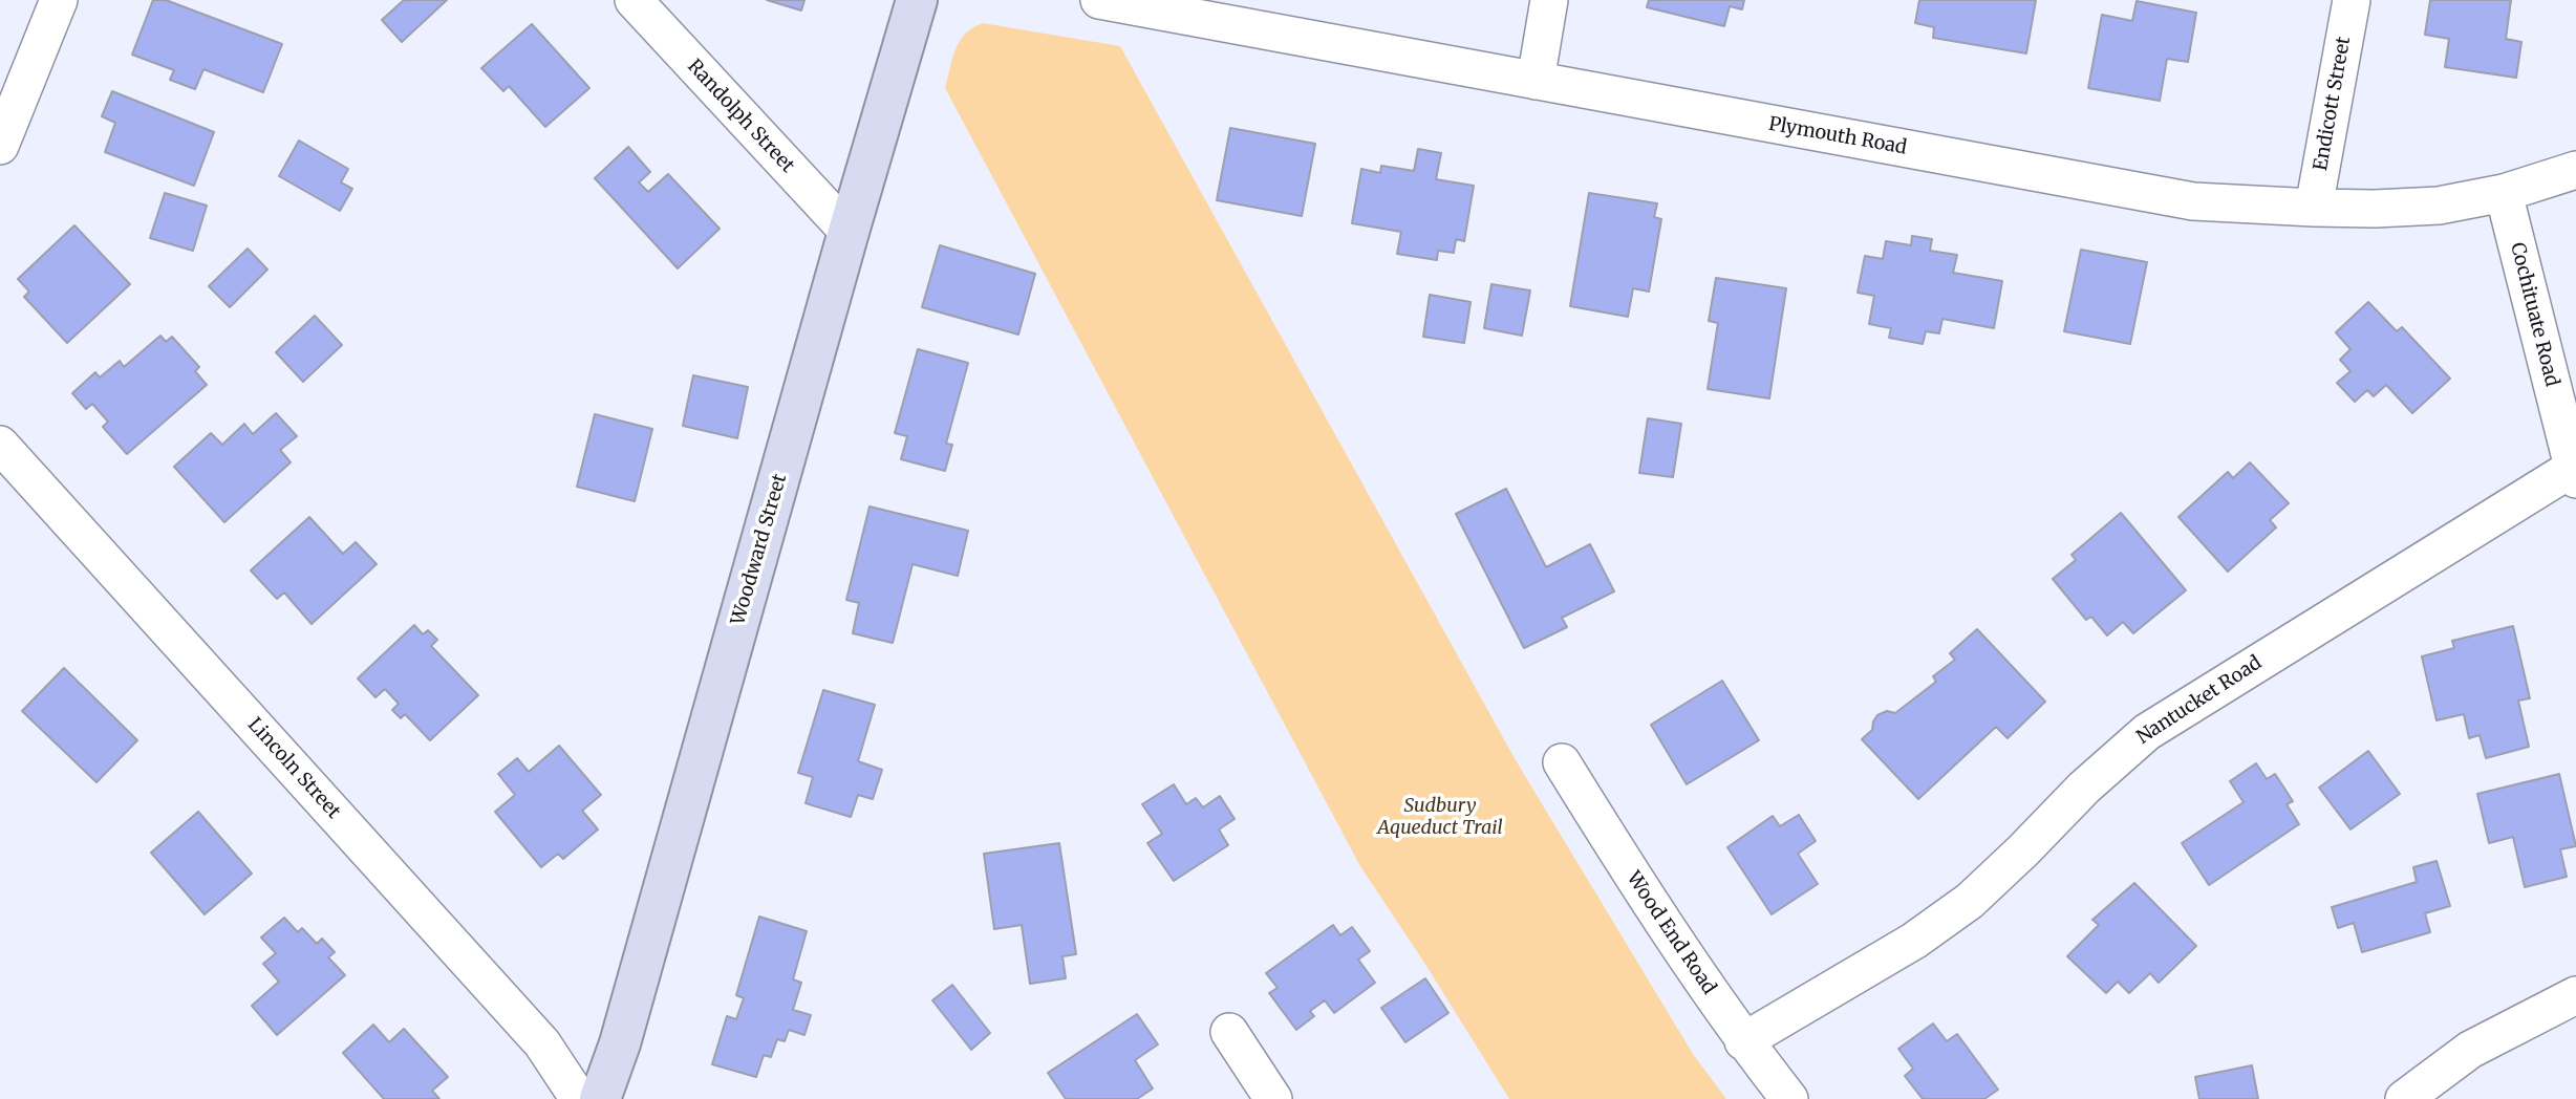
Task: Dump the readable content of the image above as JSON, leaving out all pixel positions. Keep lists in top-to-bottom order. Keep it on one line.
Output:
{"streets":{"street":["Endicott Street","Randolph Street","Plymouth Road","Cochituate Road","Woodward Street","Nantucket Road","Lincoln Street","Wood End Road"]},"crossings":[["Endicott Street","Plymouth Road"],["Randolph Street","Woodward Street"],["Plymouth Road","Cochituate Road"],["Cochituate Road","Nantucket Road"],["Nantucket Road","Wood End Road"]],"parks":["Sudbury Aqueduct Trail"]}
